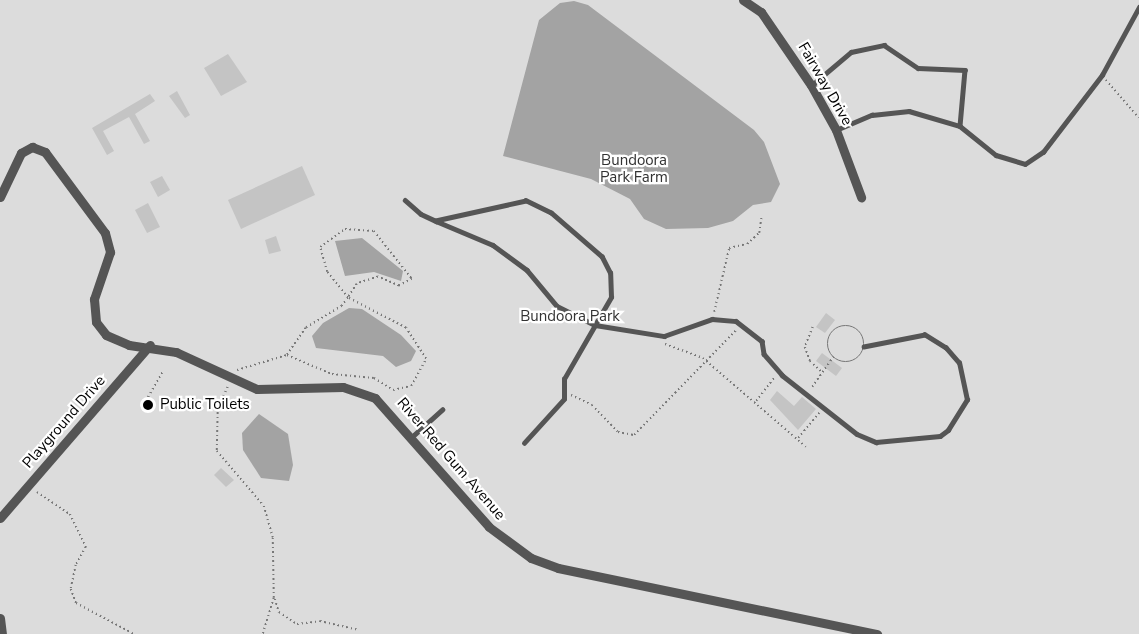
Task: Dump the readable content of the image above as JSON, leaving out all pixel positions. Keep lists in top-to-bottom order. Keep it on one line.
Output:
{"streets":{"street":["Fairway Drive","Playground Drive","River Red Gum Avenue"]},"crossings":[["Playground Drive","River Red Gum Avenue"]],"parks":["Bundoora Park Farm","Bundoora Park"],"places":["Public Toilets"]}
